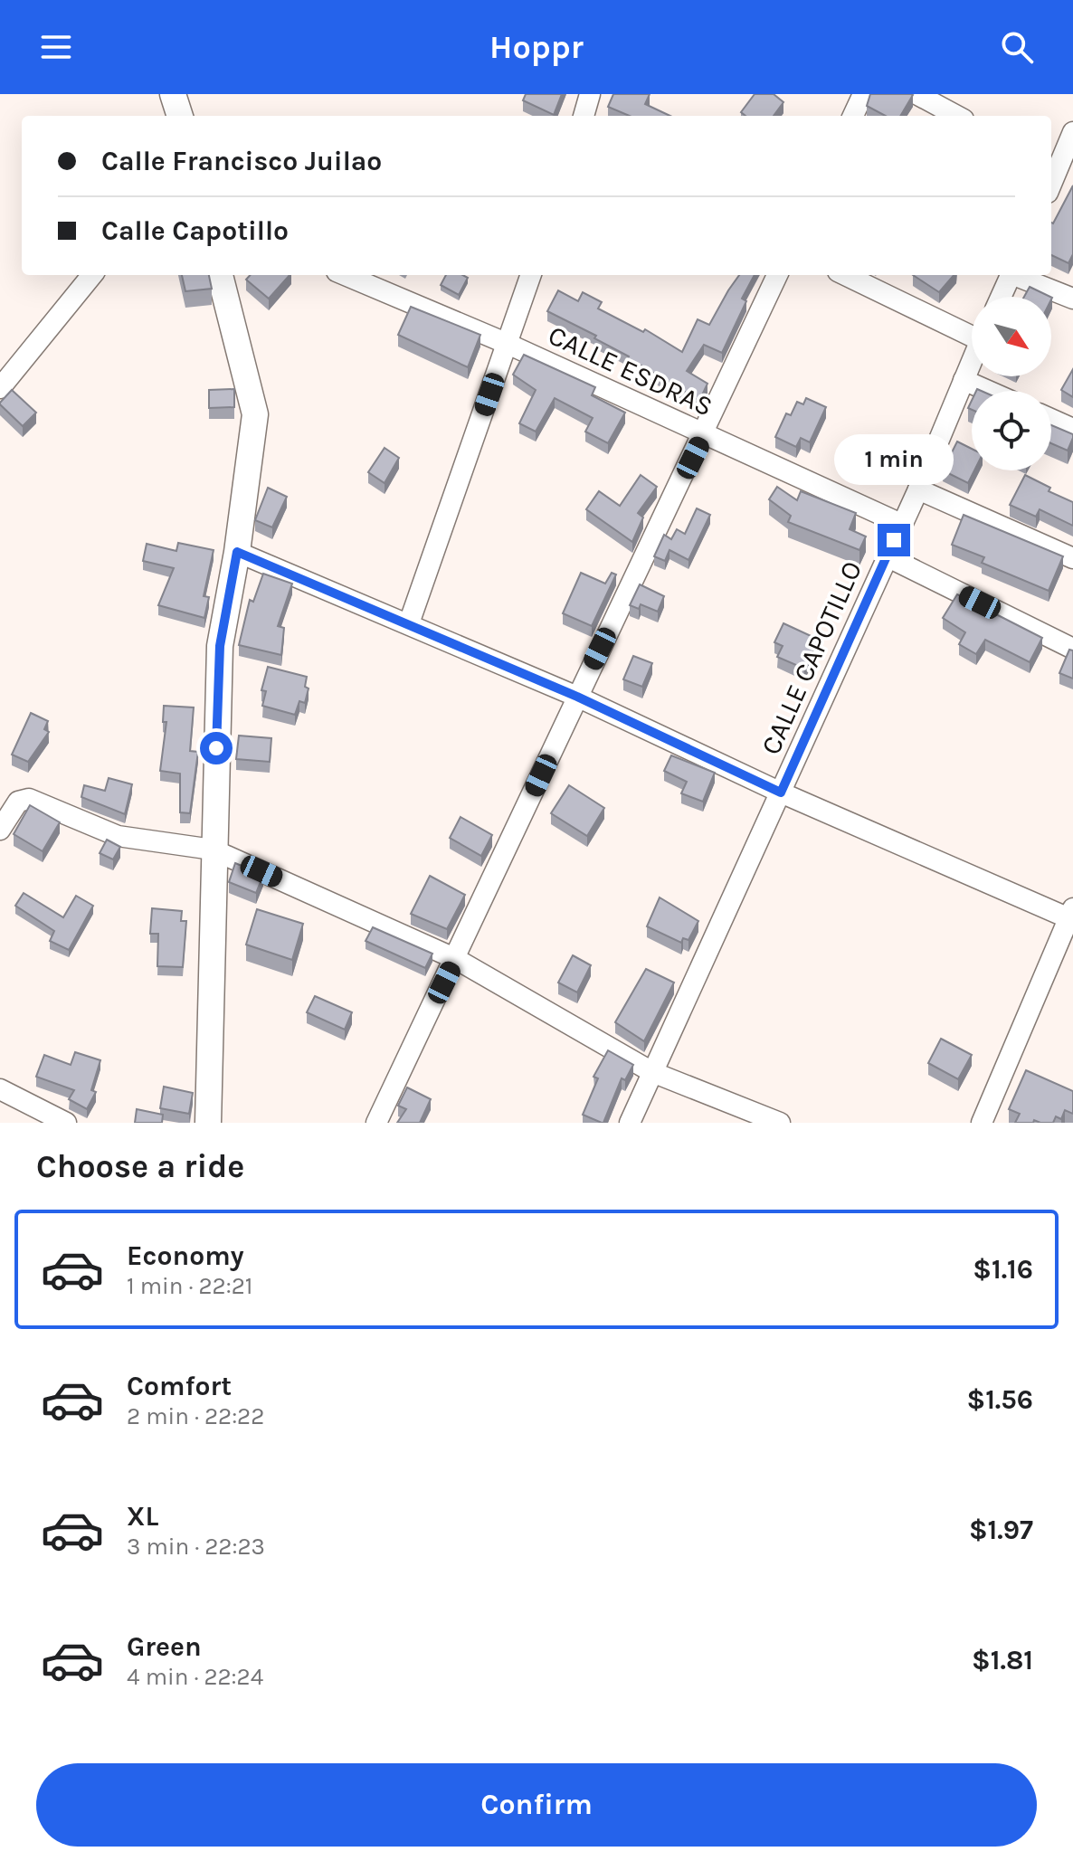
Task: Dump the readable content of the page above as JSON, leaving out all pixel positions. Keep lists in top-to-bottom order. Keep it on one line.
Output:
{"streets":{"street":["CALLE ESDRAS","CALLE CAPOTILLO"]},"crossings":[["CALLE ESDRAS","CALLE CAPOTILLO"]],"north":"bottom right","page":{"header":"Hoppr","banner":["Calle Francisco Juilao","Calle Capotillo"],"bubble":"1 min","heading":"Choose a ride","list":[{"name":"Economy","note":"1 min · 22:21","value":"$1.16"},{"name":"Comfort","note":"2 min · 22:22","value":"$1.56"},{"name":"XL","note":"3 min · 22:23","value":"$1.97"},{"name":"Green","note":"4 min · 22:24","value":"$1.81"}],"buttons":"Confirm"}}
